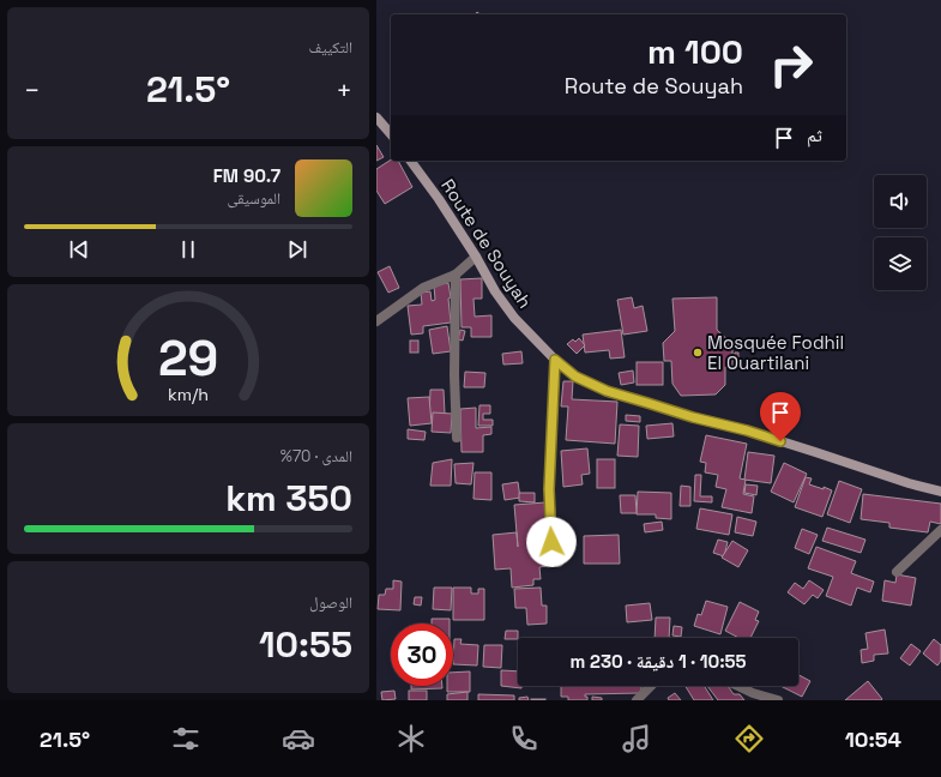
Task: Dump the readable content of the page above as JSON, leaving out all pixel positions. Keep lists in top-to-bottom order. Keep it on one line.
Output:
{"streets":{"main road":["Route de Souyah"]},"places":["Mosquée Fodhil El Ouartilani"],"page":{"tile":["التكييف",["المدى · 70%","350 km"],["الوصول","10:55"]],"turn":["100 m","Route de Souyah"],"heat":["−","21.5°","+"],"then":"ثم","song":["90.7 FM","الموسيقى"],"limit":"30","trip":"10:55 · 1 دقيقة · 230 m","tabs":["10:54","21.5°"],"gauge":["29","km/h"]}}
